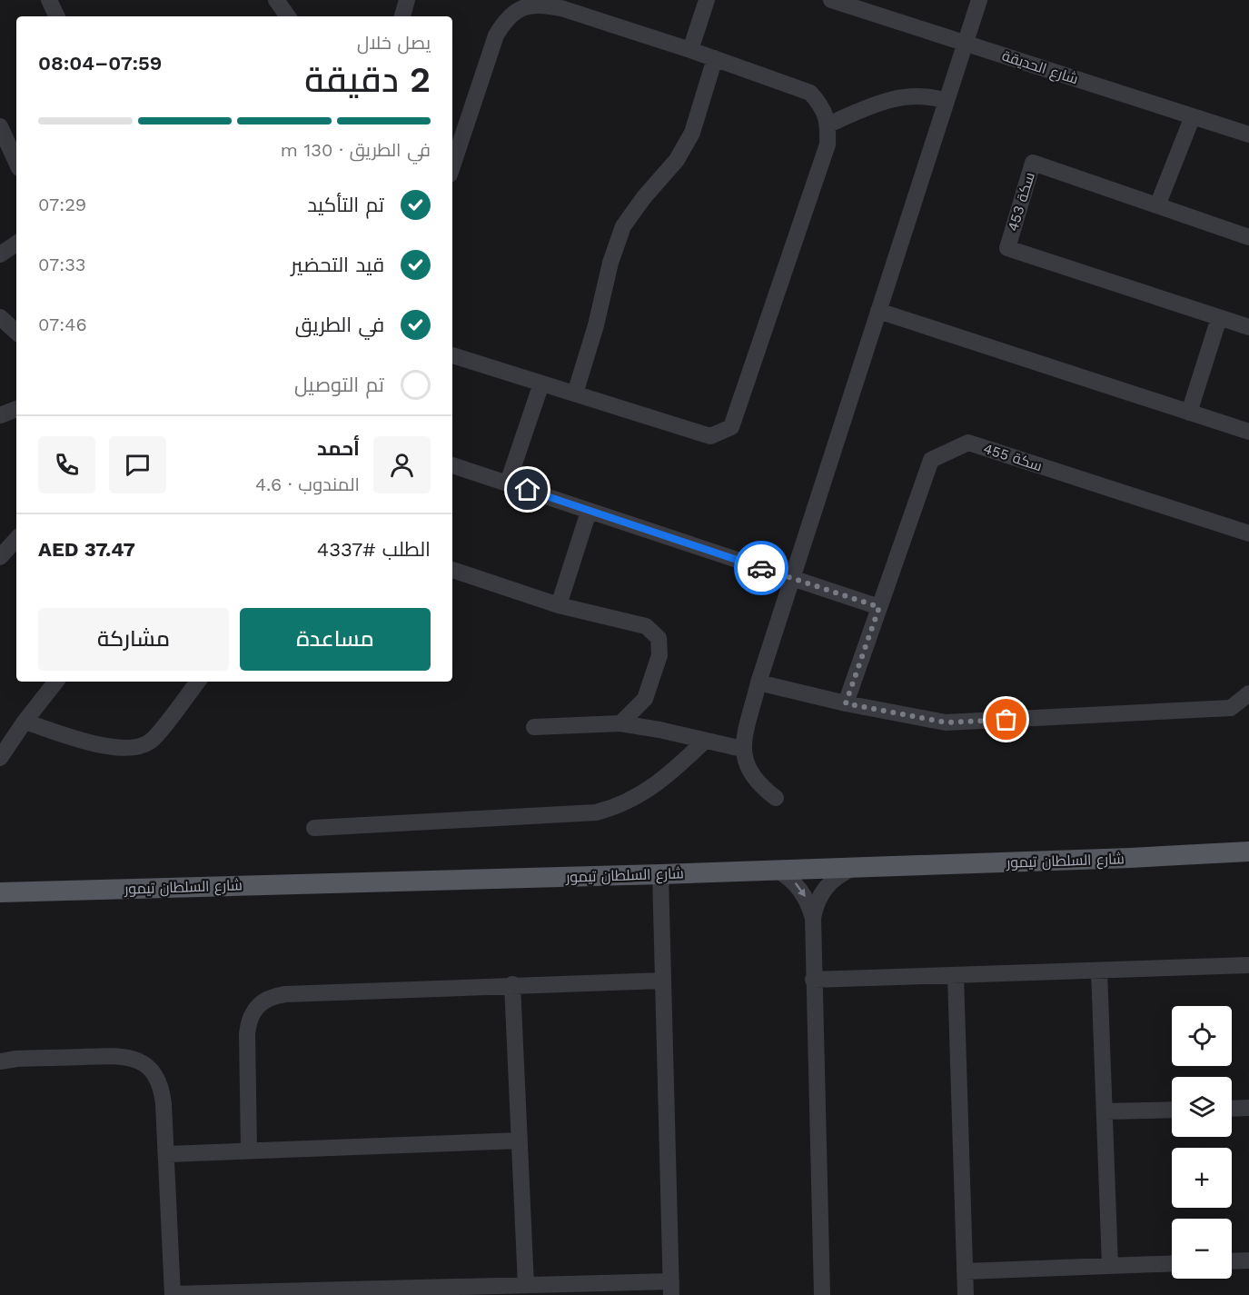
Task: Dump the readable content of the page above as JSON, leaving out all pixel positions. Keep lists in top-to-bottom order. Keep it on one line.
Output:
{"streets":{"main road":["شارع السلطان تيمور"],"street":["شارع الحديقة","سكة 453","سكة 455"]},"page":{"heading":["2 دقيقة","يصل خلال","07:59–08:04"],"panel":["أحمد","المندوب · 4.6","الطلب #4337","AED 37.47"],"bar":"في الطريق · 130 m","list":[["تم التأكيد","07:29"],["قيد التحضير","07:33"],["في الطريق","07:46"],"تم التوصيل"],"buttons":["مساعدة","مشاركة"],"map_buttons":["+","−"]}}
